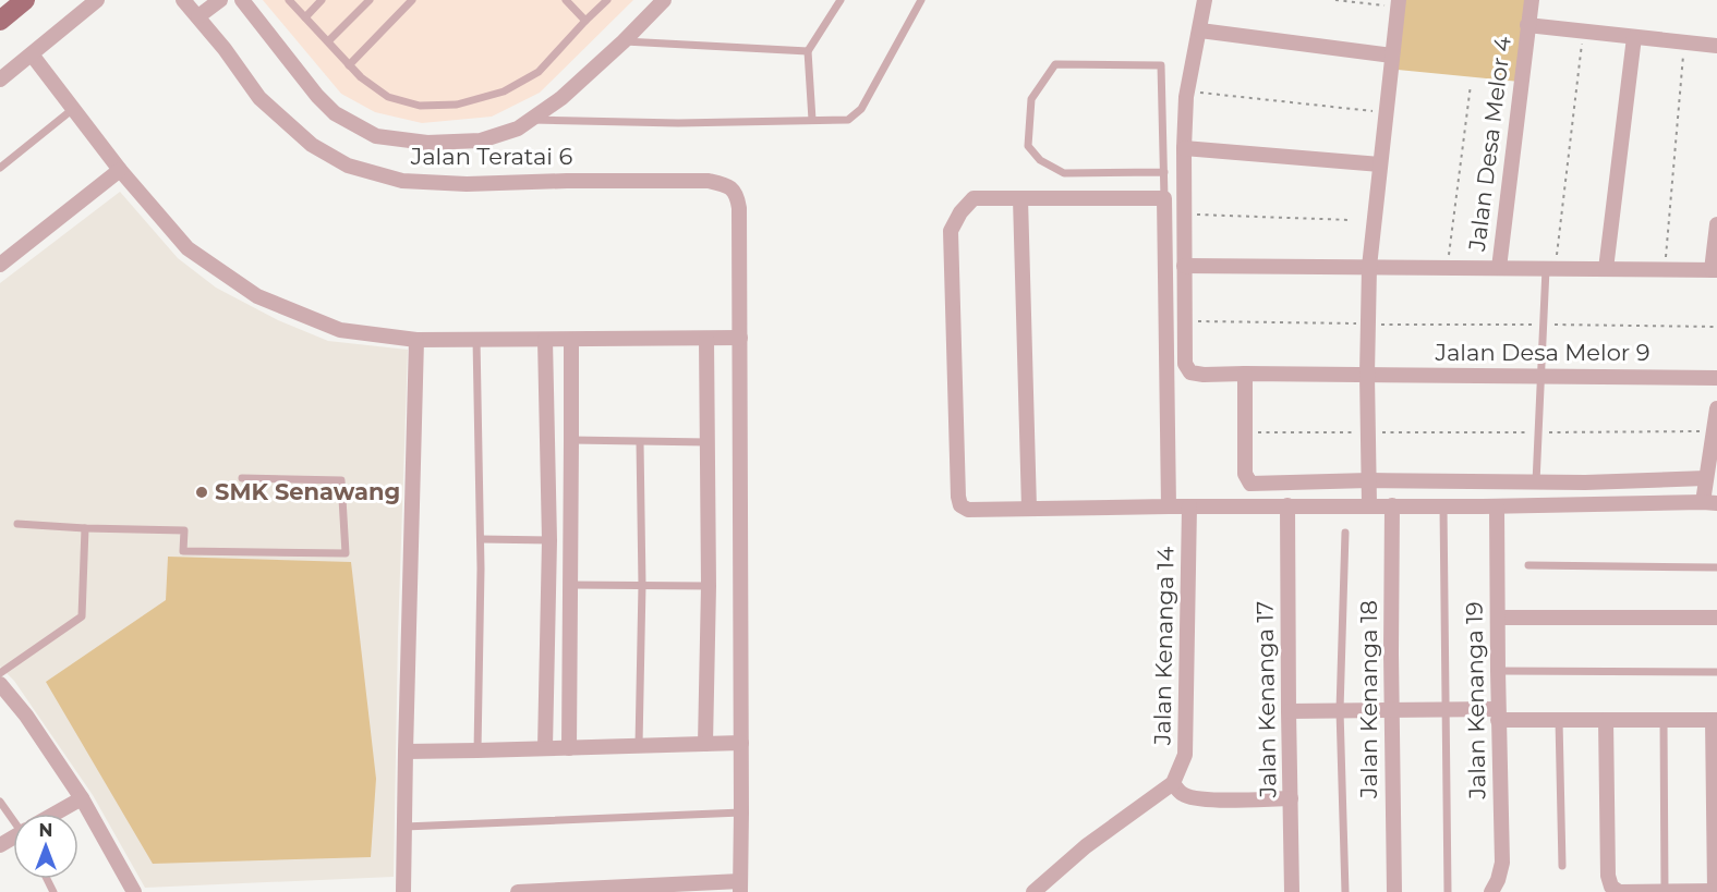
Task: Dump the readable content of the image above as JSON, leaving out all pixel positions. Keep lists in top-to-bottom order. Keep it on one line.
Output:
{"streets":{"street":["Jalan Desa Melor 4","Jalan Teratai 6","Jalan Desa Melor 9","Jalan Kenanga 14","Jalan Kenanga 17","Jalan Kenanga 18","Jalan Kenanga 19"]},"places":["SMK Senawang"],"north":"top"}
